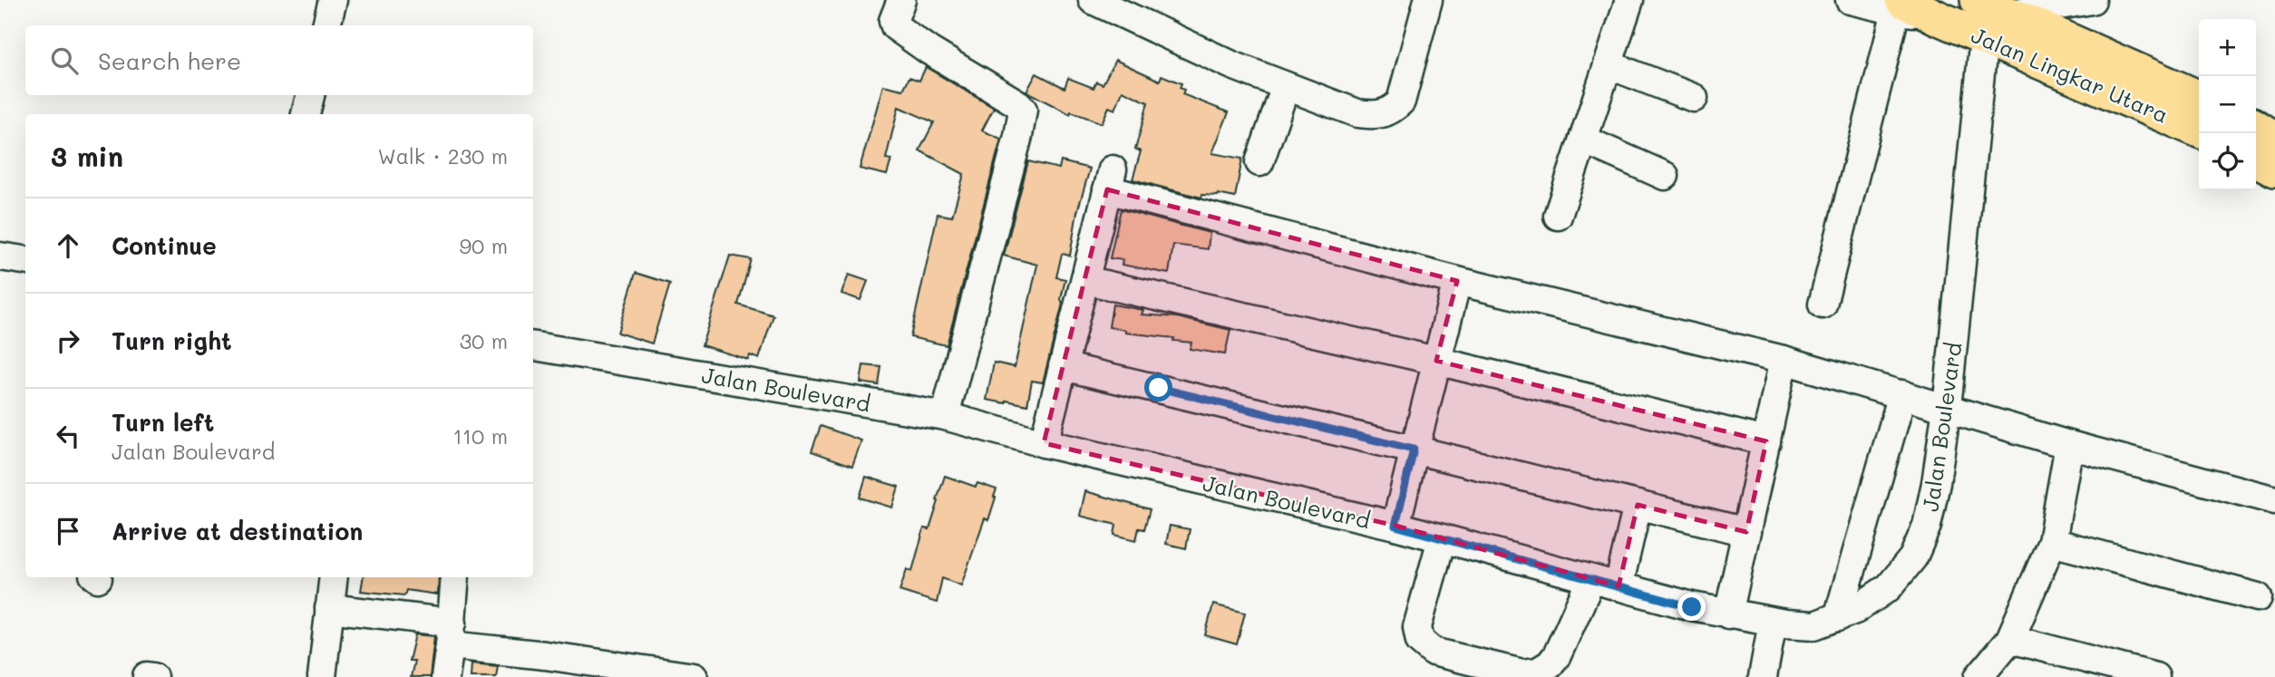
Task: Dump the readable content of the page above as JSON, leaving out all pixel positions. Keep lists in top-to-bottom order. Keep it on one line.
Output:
{"streets":{"main road":["Jalan Lingkar Utara"],"street":["Jalan Boulevard"]},"crossings":[["Jalan Lingkar Utara","Jalan Boulevard"]],"page":{"map_buttons":["+","−"],"search":"Search here","heading":["3 min","Walk · 230 m"],"list":[["Continue","90 m"],["Turn right","30 m"],["Turn left","Jalan Boulevard","110 m"],"Arrive at destination"]}}
